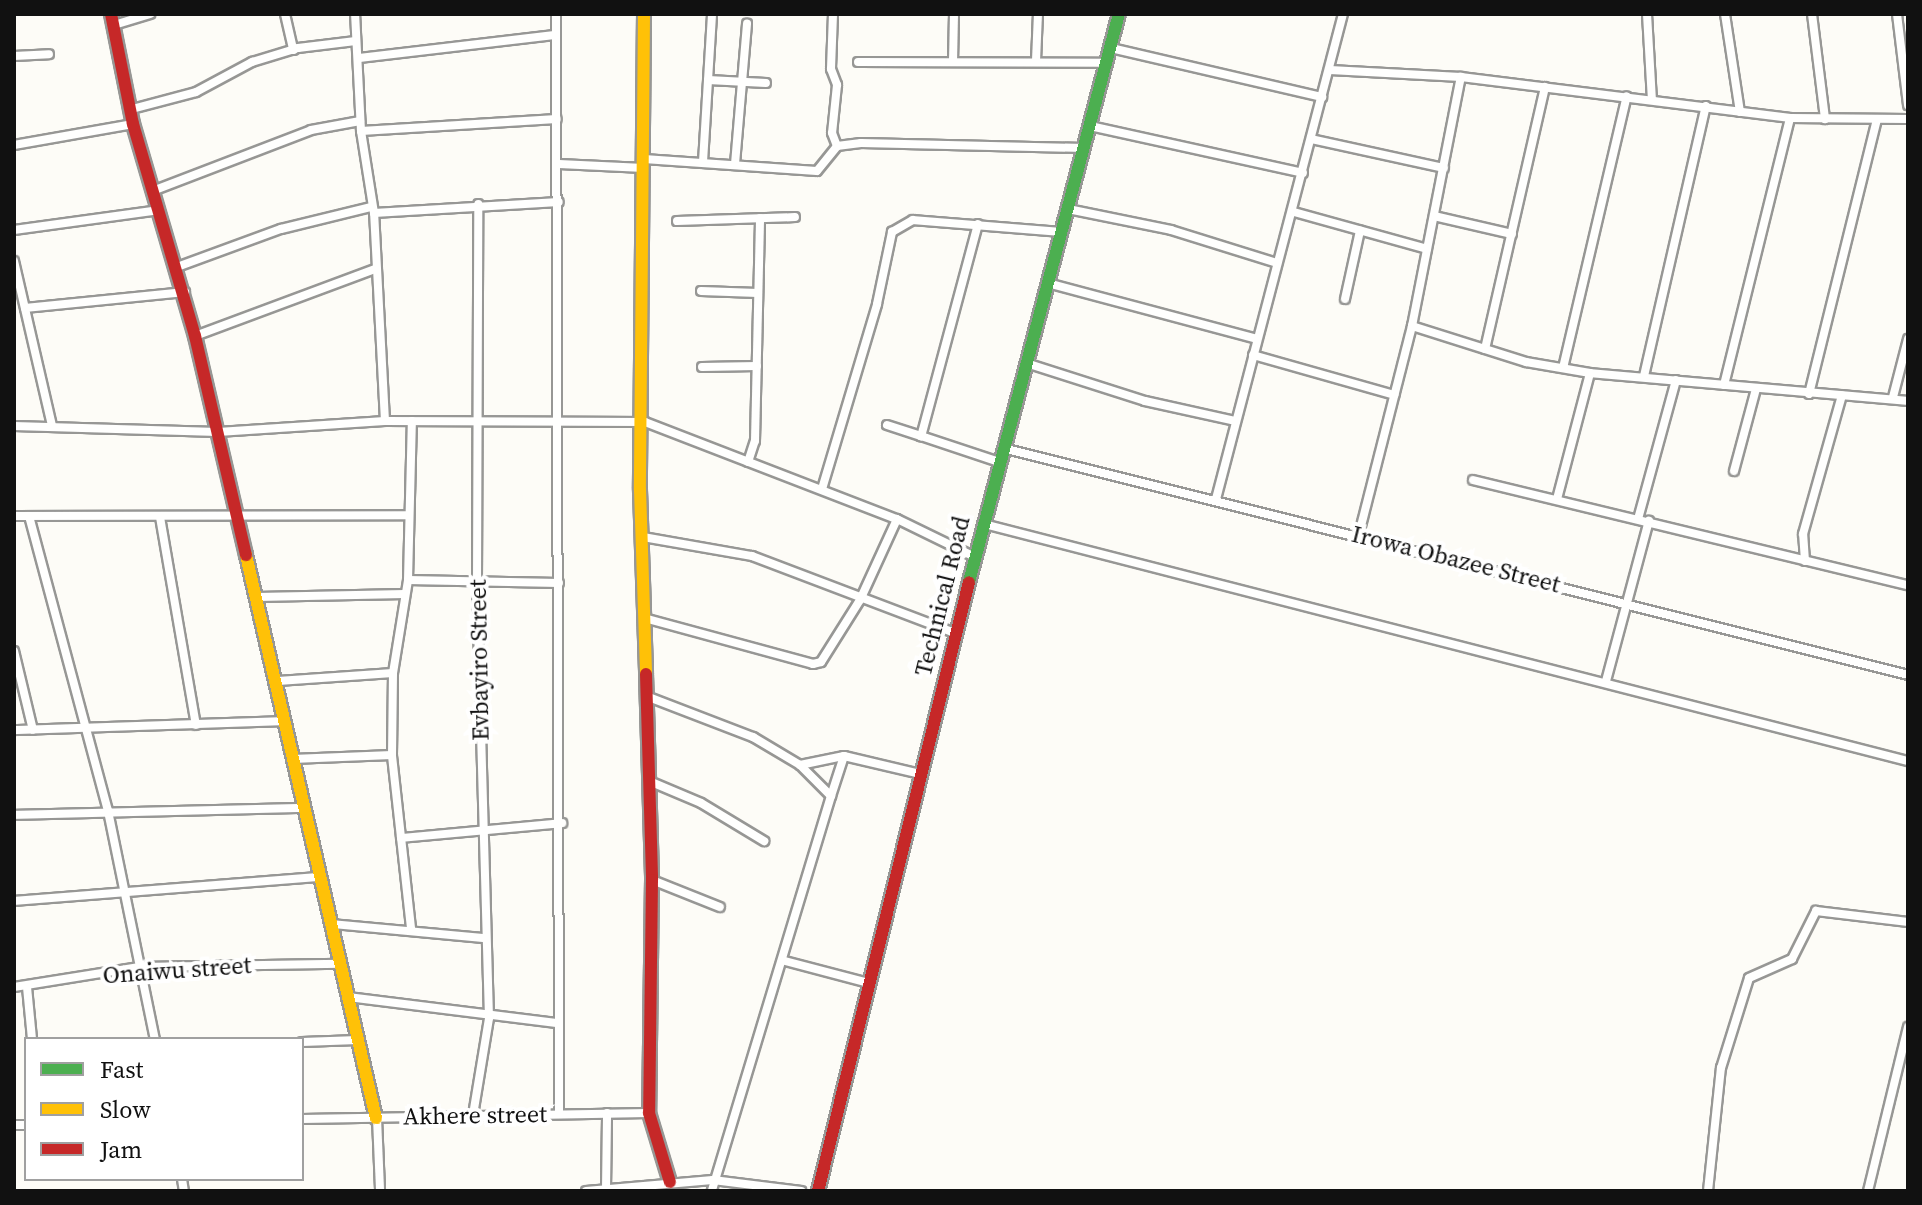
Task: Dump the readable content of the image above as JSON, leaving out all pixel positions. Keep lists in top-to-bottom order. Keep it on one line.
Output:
{"streets":{"street":["Irowa Obazee Street","Technical Road","Evbayiro Street","Onaiwu street","Akhere street"]},"crossings":[["Irowa Obazee Street","Technical Road"],["Evbayiro Street","Akhere street"]],"legend":["Fast","Slow","Jam"]}
